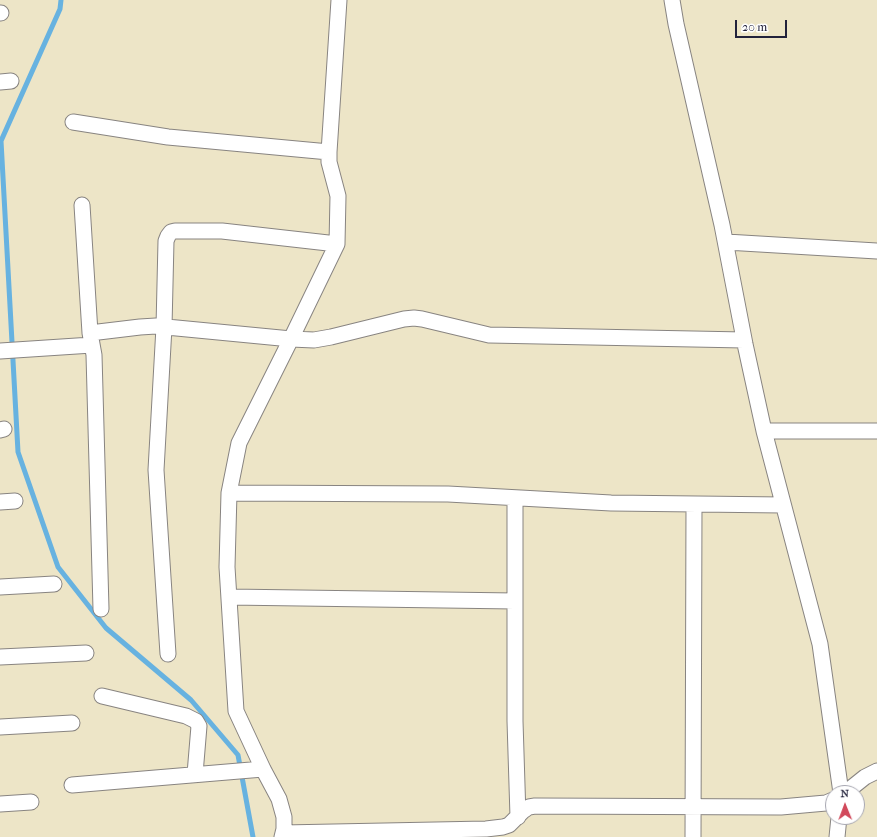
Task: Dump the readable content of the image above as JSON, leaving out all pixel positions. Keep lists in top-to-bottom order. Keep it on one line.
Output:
{"scale_bar":"20 m","north":"top"}
